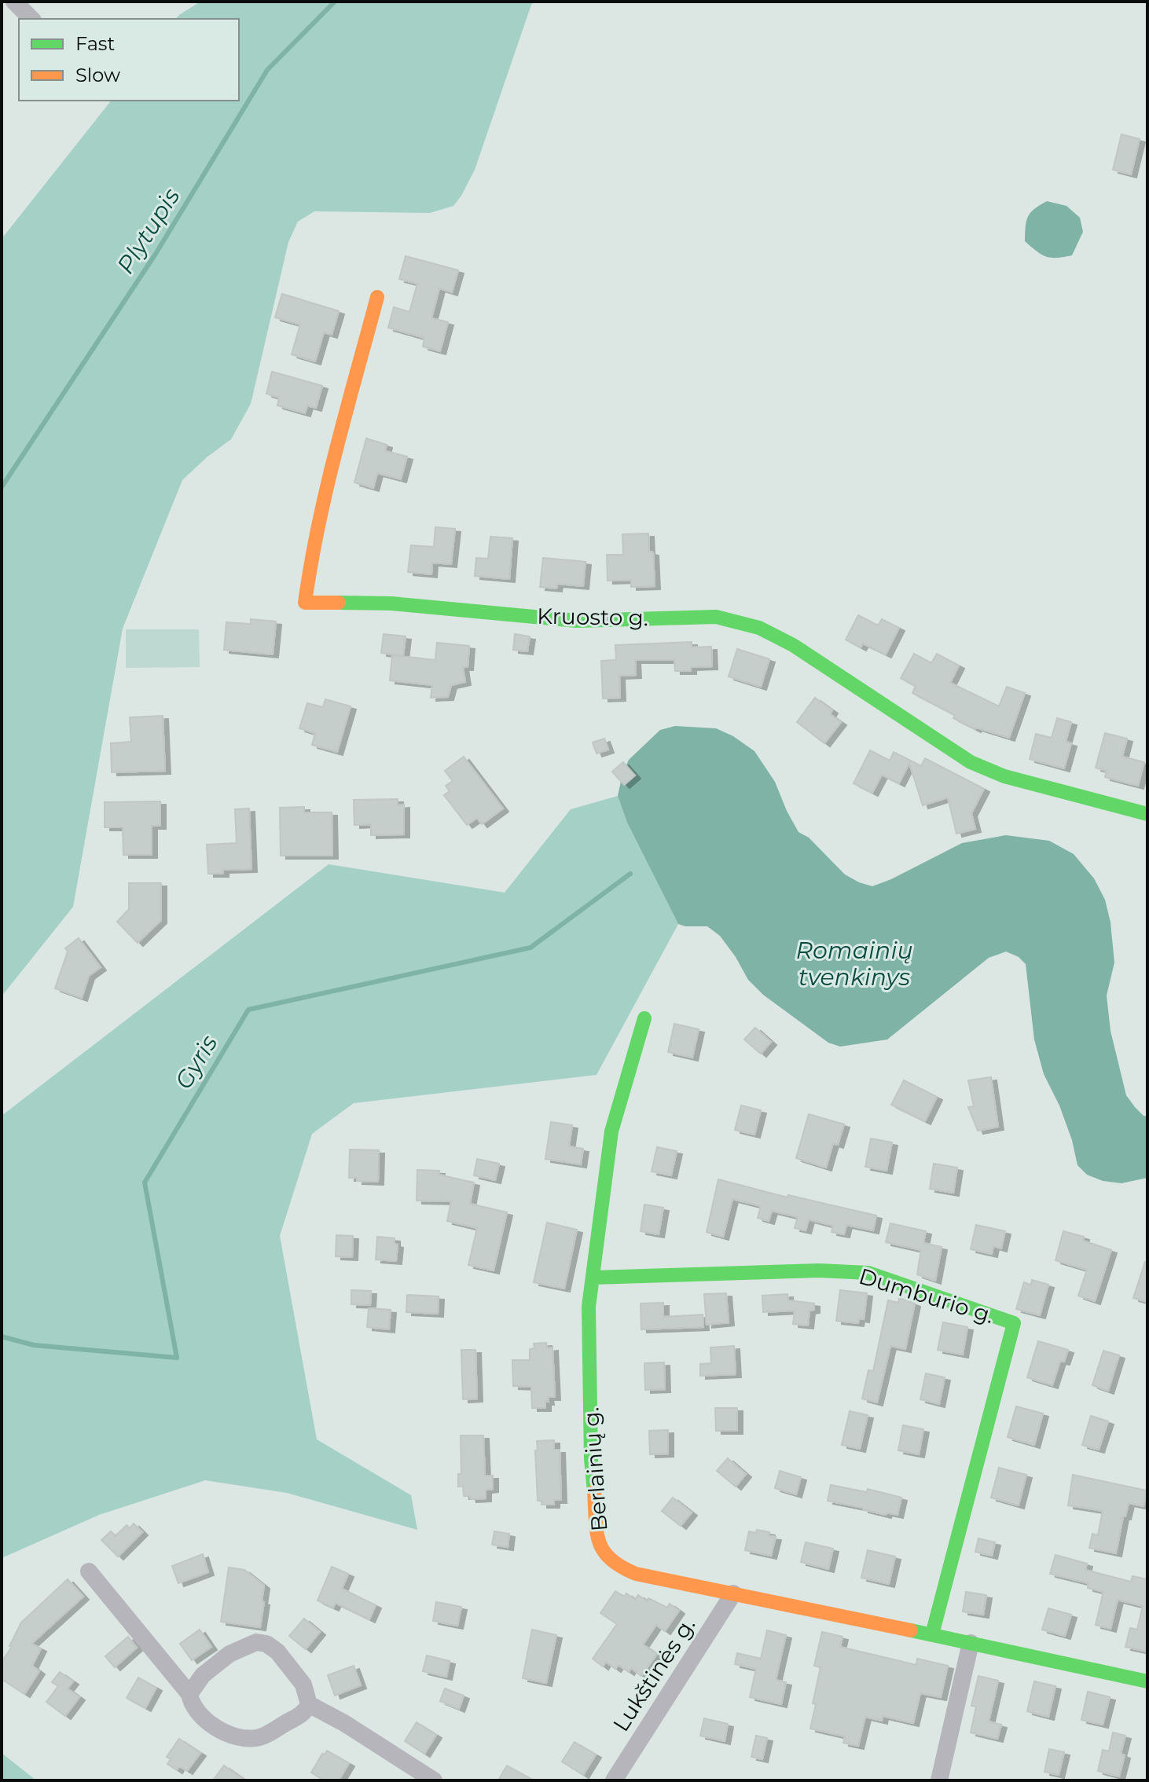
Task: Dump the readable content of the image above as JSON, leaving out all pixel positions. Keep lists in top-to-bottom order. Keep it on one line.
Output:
{"streets":{"street":["Kruosto g.","Dumburio g.","Berlainių g.","Lukštinės g."]},"crossings":[["Dumburio g.","Berlainių g."],["Berlainių g.","Lukštinės g."]],"water":["Plytupis","Romainių tvenkinys","Gyris"],"legend":["Fast","Slow"]}
